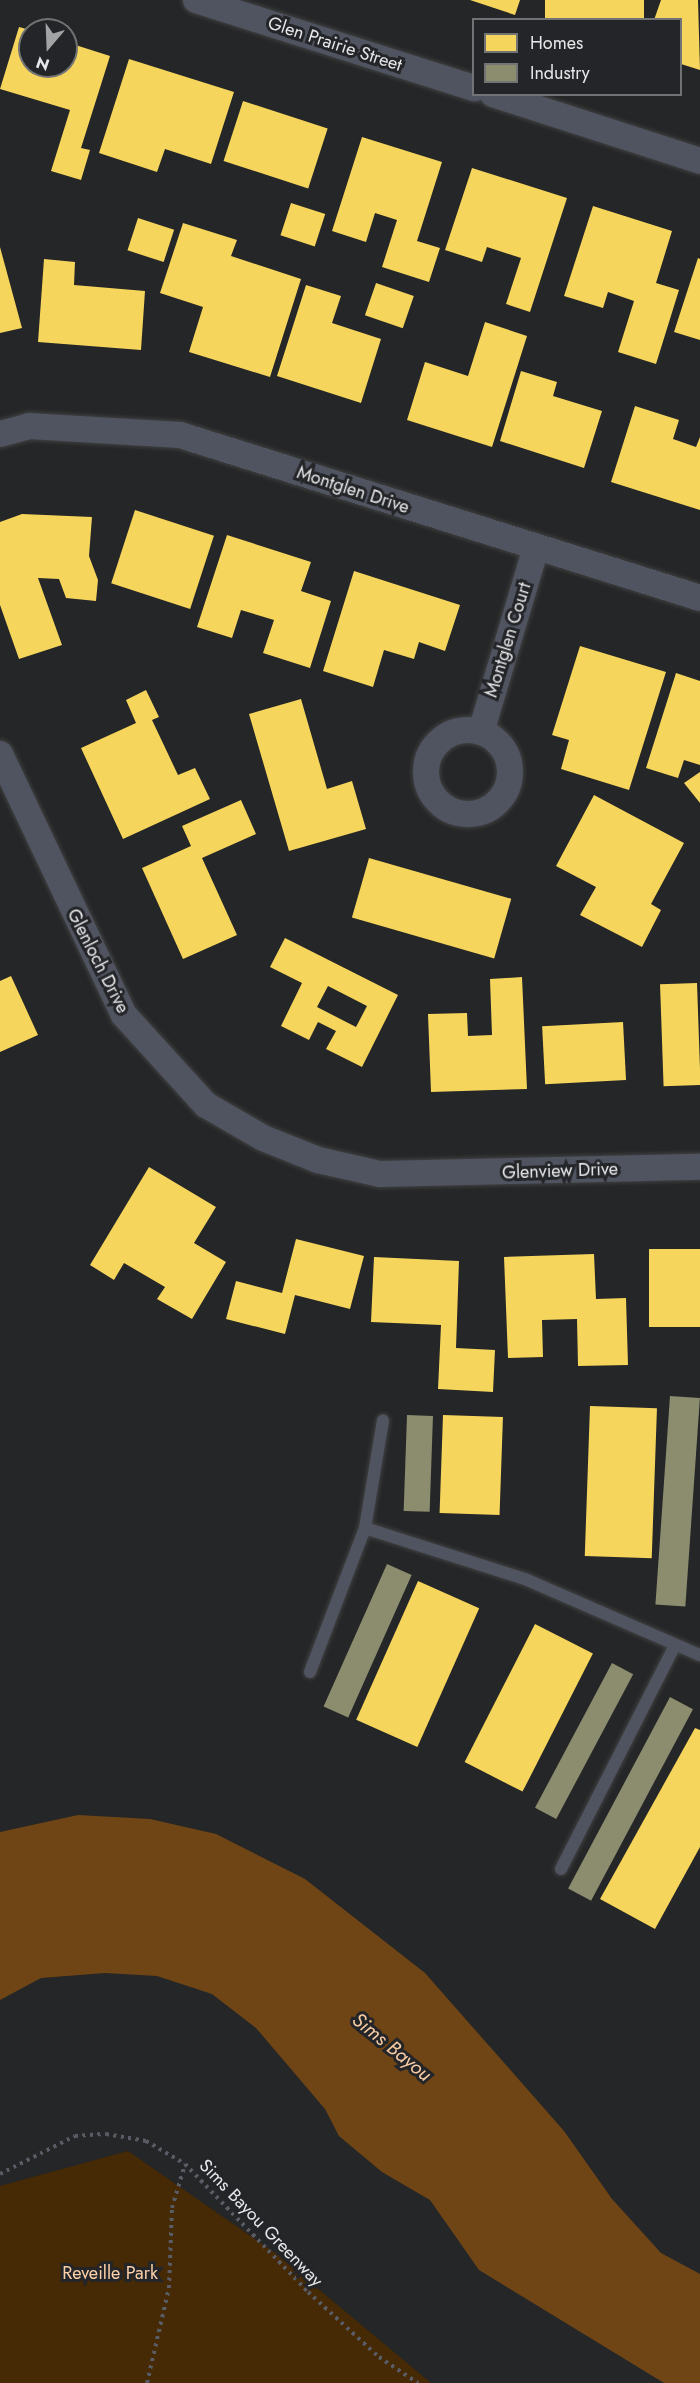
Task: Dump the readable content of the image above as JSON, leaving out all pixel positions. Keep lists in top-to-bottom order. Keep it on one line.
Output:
{"streets":{"street":["Glen Prairie Street","Montglen Drive","Montglen Court","Glenloch Drive","Glenview Drive"],"path":["Sims Bayou Greenway"]},"crossings":[["Montglen Drive","Montglen Court"],["Glenloch Drive","Glenview Drive"]],"water":["Sims Bayou"],"parks":["Reveille Park"],"legend":["Homes","Industry"],"north":"bottom"}
